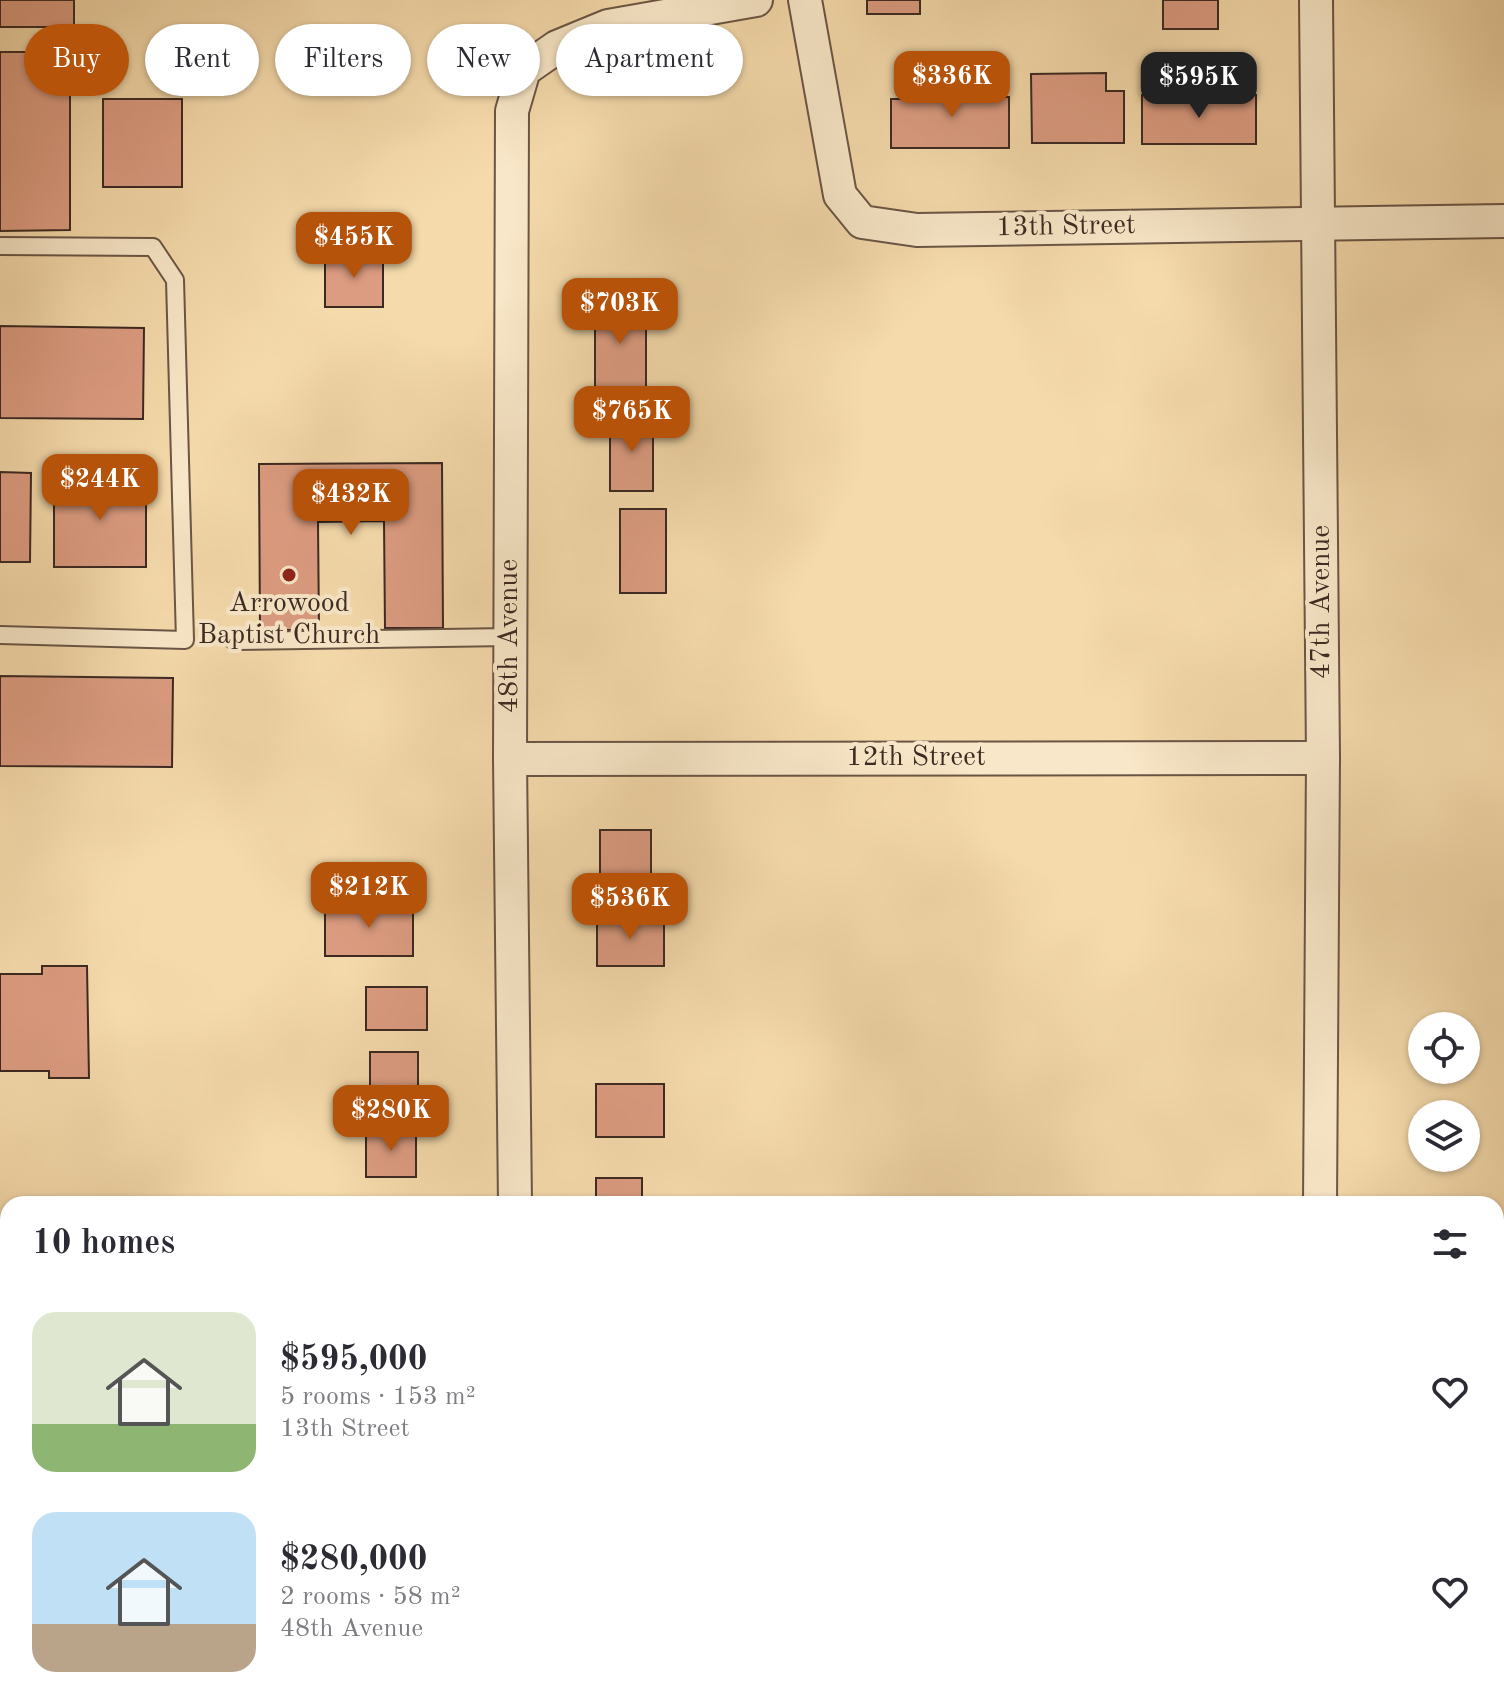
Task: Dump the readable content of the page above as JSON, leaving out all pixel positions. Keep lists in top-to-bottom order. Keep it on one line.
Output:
{"streets":{"street":["13th Street","47th Avenue","48th Avenue","12th Street"]},"crossings":[["13th Street","47th Avenue"],["47th Avenue","12th Street"],["48th Avenue","12th Street"]],"places":["Arrowood Baptist Church"],"page":{"chip":["Buy","Rent","Filters","New","Apartment"],"price":["$336K","$595K","$455K","$703K","$765K","$244K","$432K","$212K","$536K","$280K"],"heading":"10 homes","list":[{"name":"$595,000","note":"5 rooms · 153 m² · 13th Street"},{"name":"$280,000","note":"2 rooms · 58 m² · 48th Avenue"}]}}
